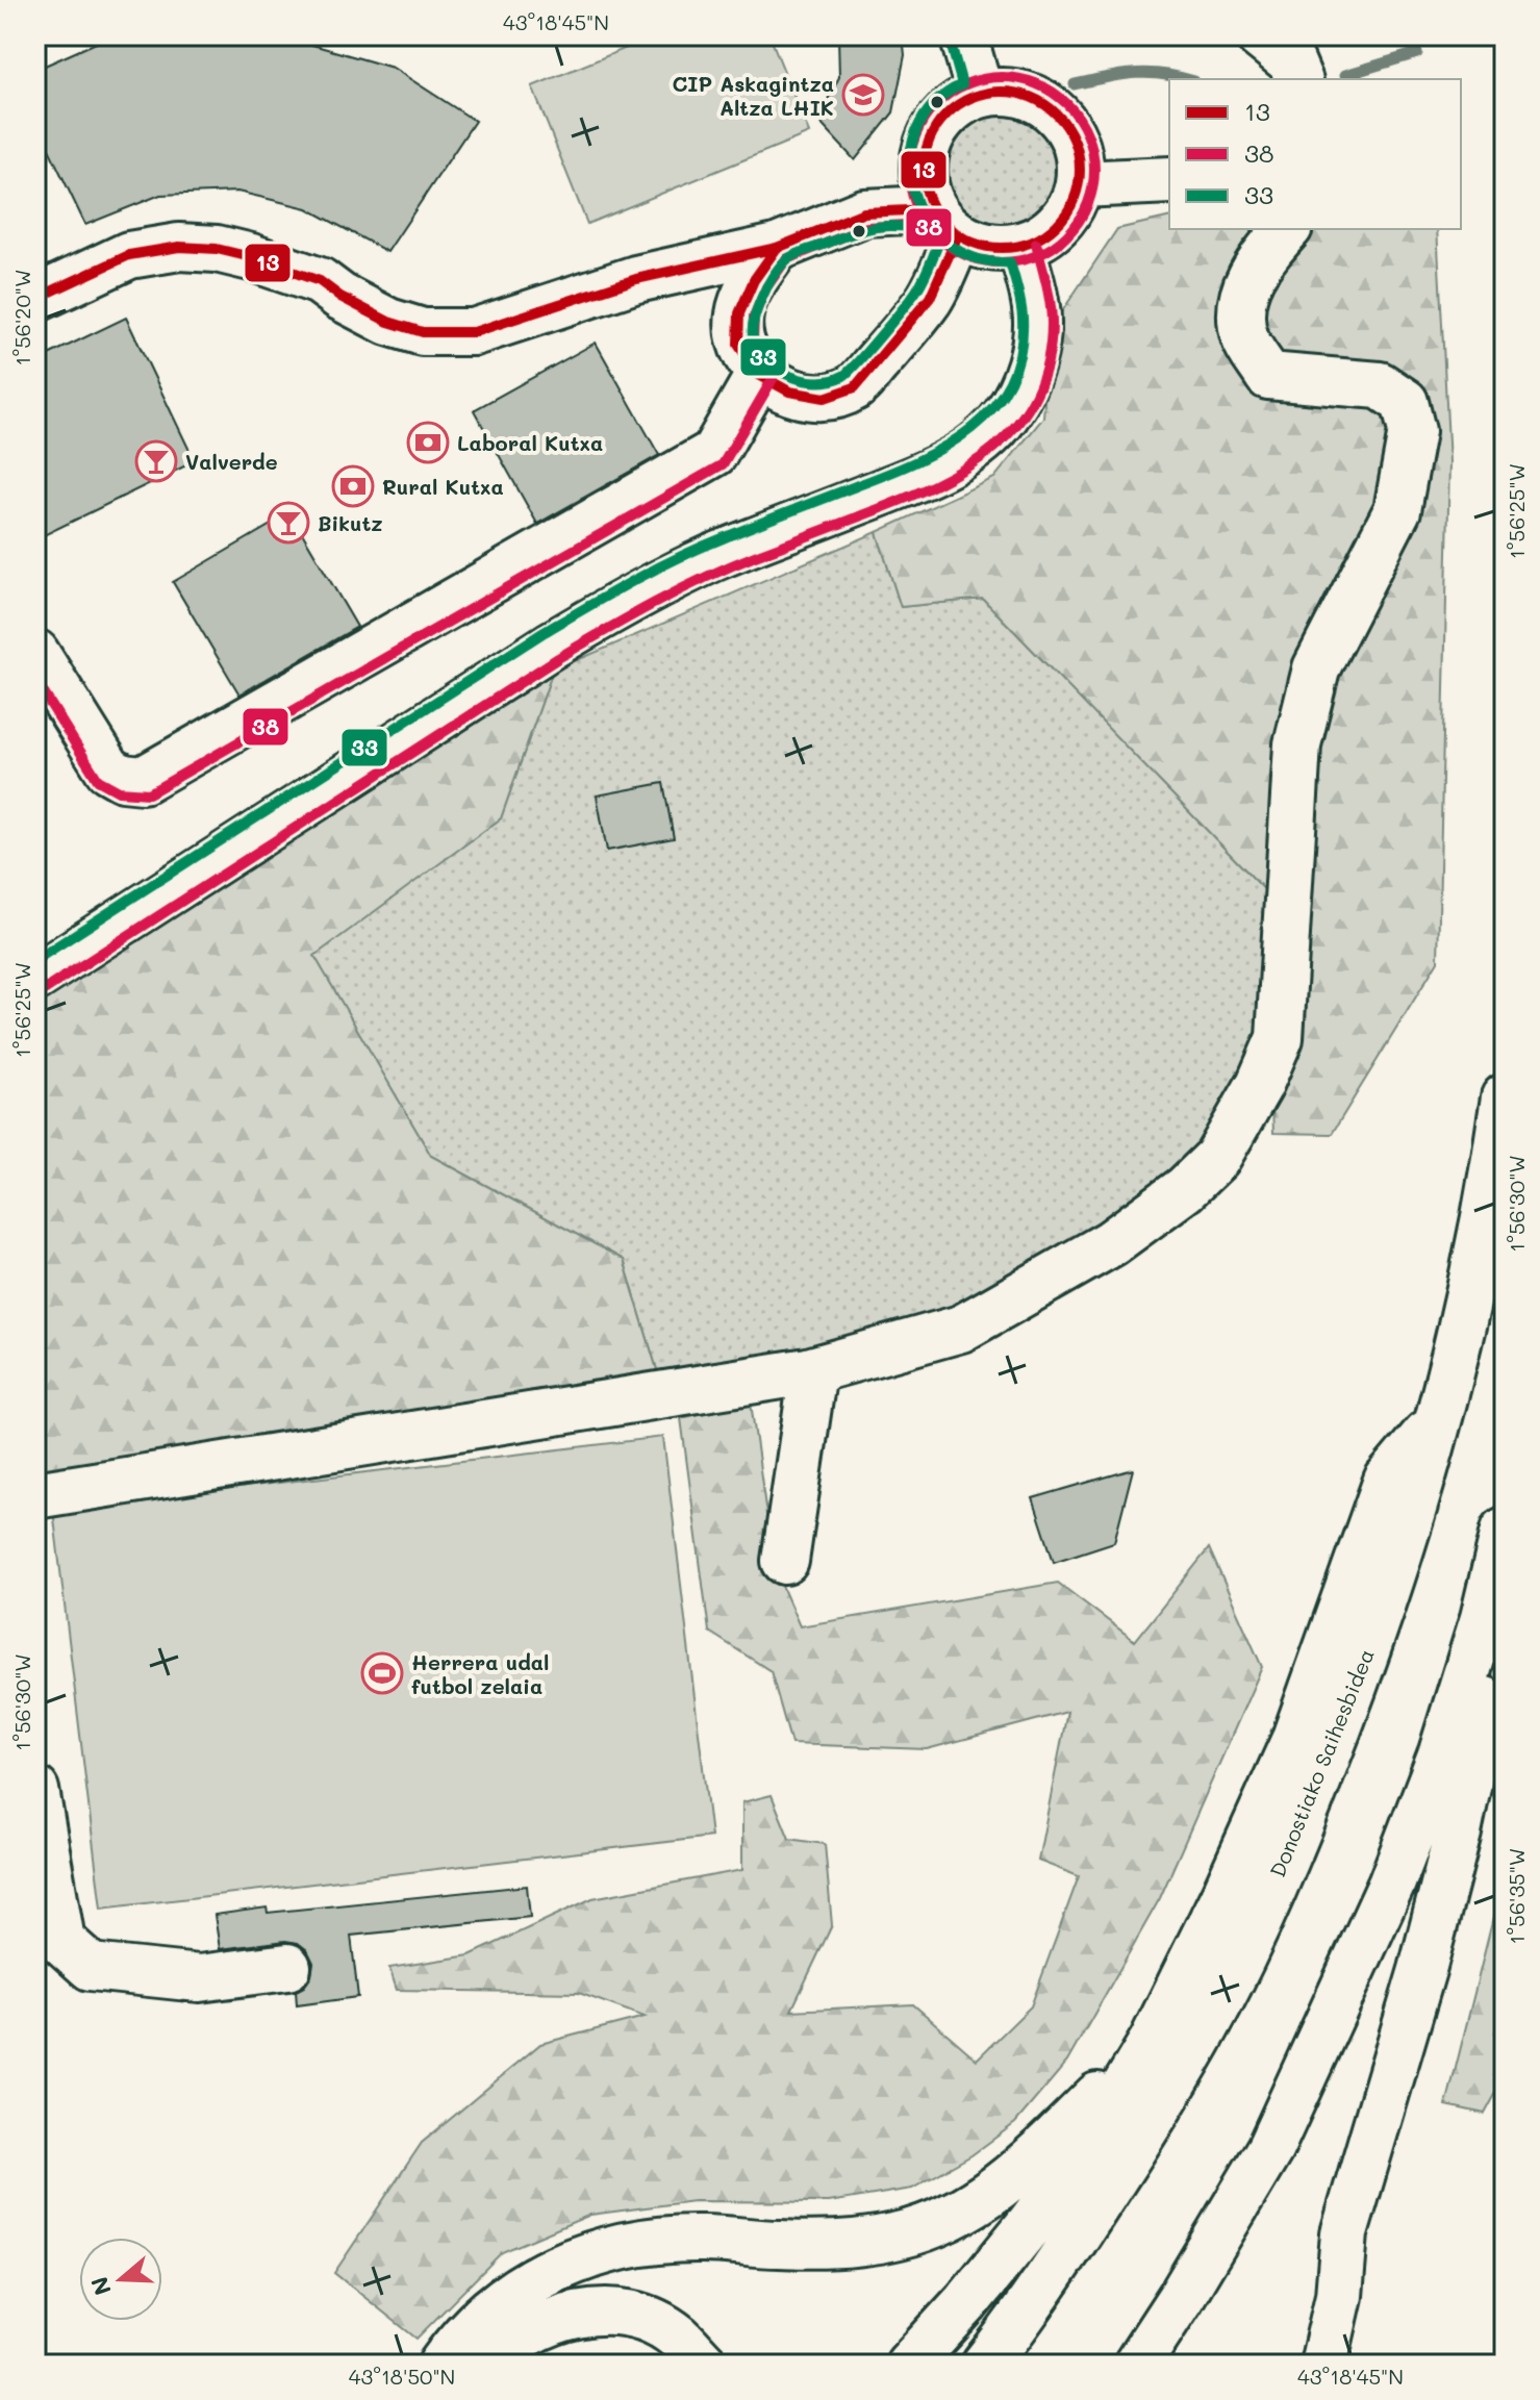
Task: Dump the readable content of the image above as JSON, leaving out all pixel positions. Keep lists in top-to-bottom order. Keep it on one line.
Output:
{"streets":{"main road":["Donostiako Saihesbidea"]},"places":{"school or university":["CIP Askagintza Altza LHIK"],"bank":["Laboral Kutxa","Rural Kutxa"],"bar":["Valverde","Bikutz"],"sports":["Herrera udal futbol zelaia"]},"lines":["transit line 33","transit line 38","transit line 13"],"legend":["13","38","33"],"north":"left","coordinates":["43°18'45\"N","1°56'20\"W","1°56'25\"W","1°56'30\"W","1°56'35\"W","43°18'50\"N"]}
